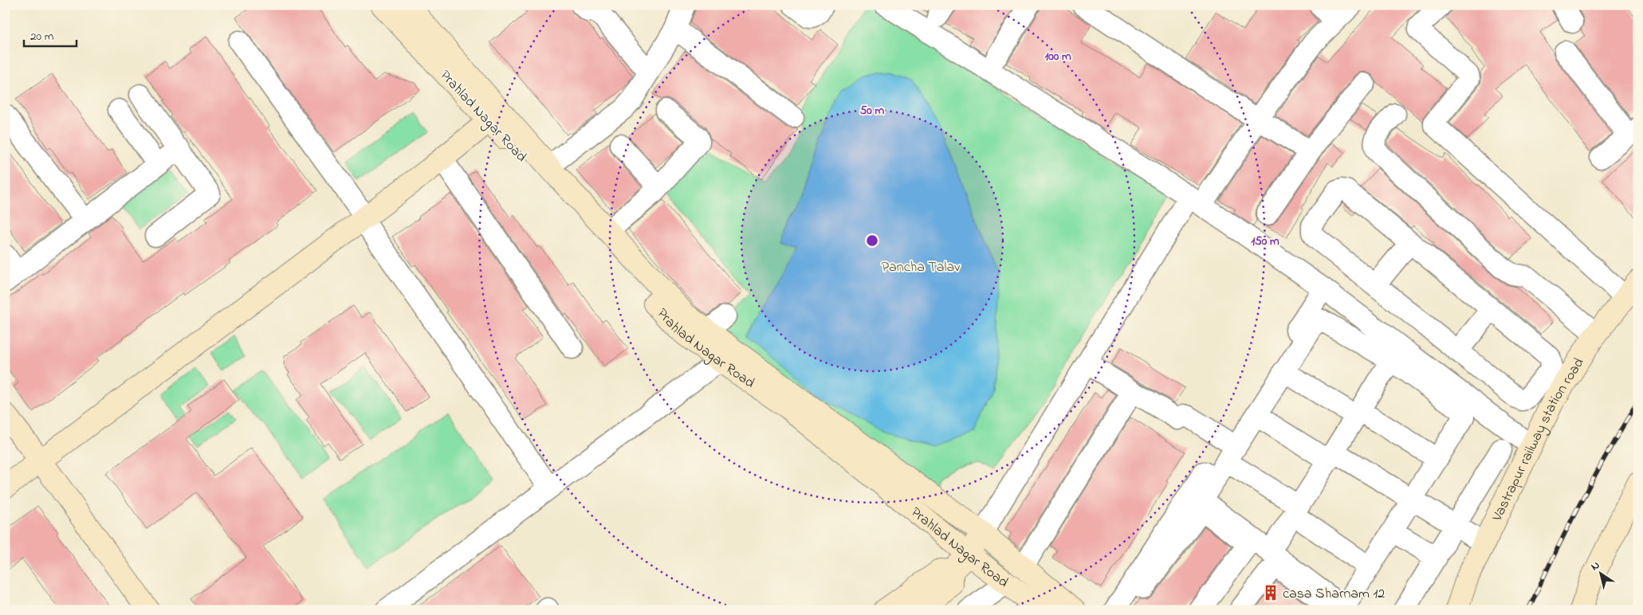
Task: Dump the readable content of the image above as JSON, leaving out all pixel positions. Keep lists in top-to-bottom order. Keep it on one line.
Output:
{"streets":{"street":["Prahlad Nagar Road","Vastrapur railway station road"]},"parks":["Pancha Talav"],"places":{"building":["casa Sharnam 12"]},"scale_bar":"20 m","north":"top left","rings":["100 m","50 m","150 m"]}
